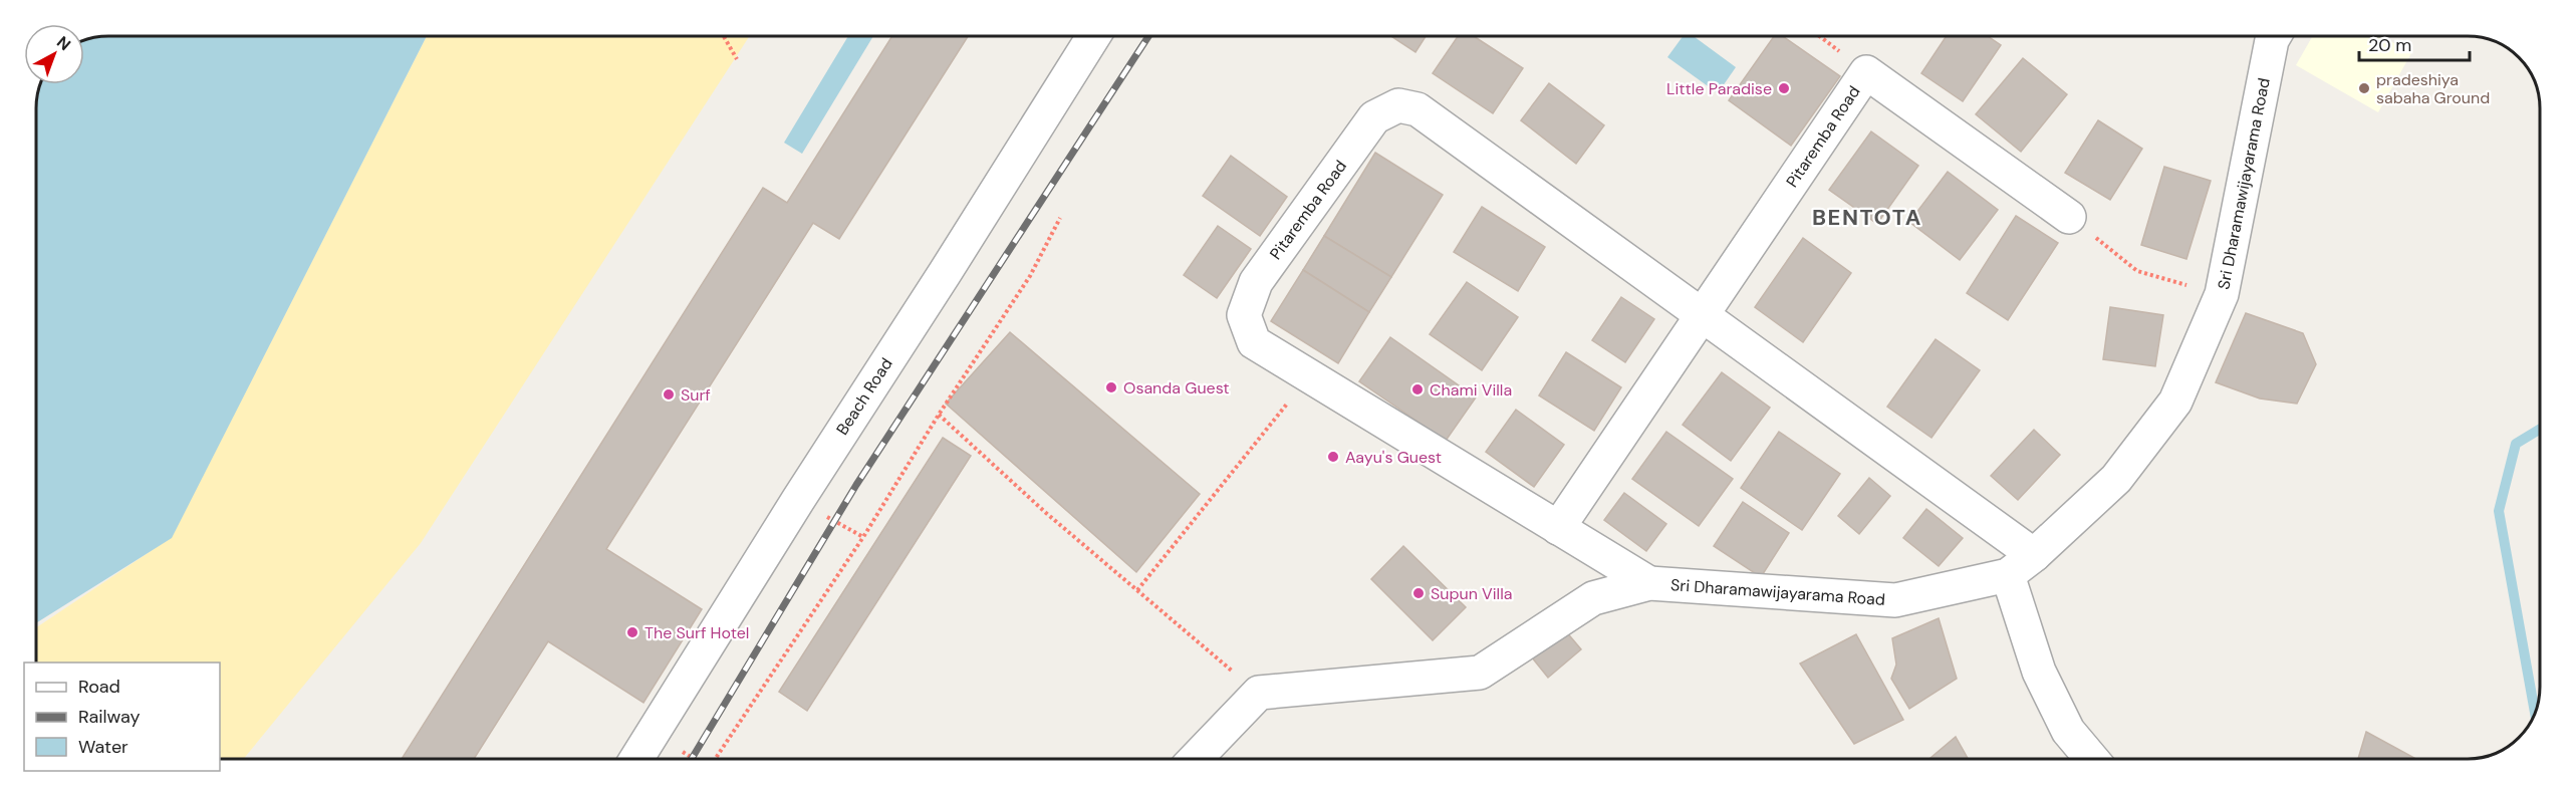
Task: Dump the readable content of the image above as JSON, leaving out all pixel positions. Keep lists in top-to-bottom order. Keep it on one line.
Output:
{"streets":{"street":["Pitaremba Road","Sri Dharamawijayarama Road","Beach Road"]},"crossings":[["Pitaremba Road","Sri Dharamawijayarama Road"]],"districts":["BENTOTA"],"places":["Little Paradise","pradeshiya sabaha Ground","Osanda Guest","Chami Villa","Surf","Aayu's Guest","Supun Villa","The Surf Hotel"],"legend":["Road","Railway","Water"],"scale_bar":"20 m","north":"top right"}
